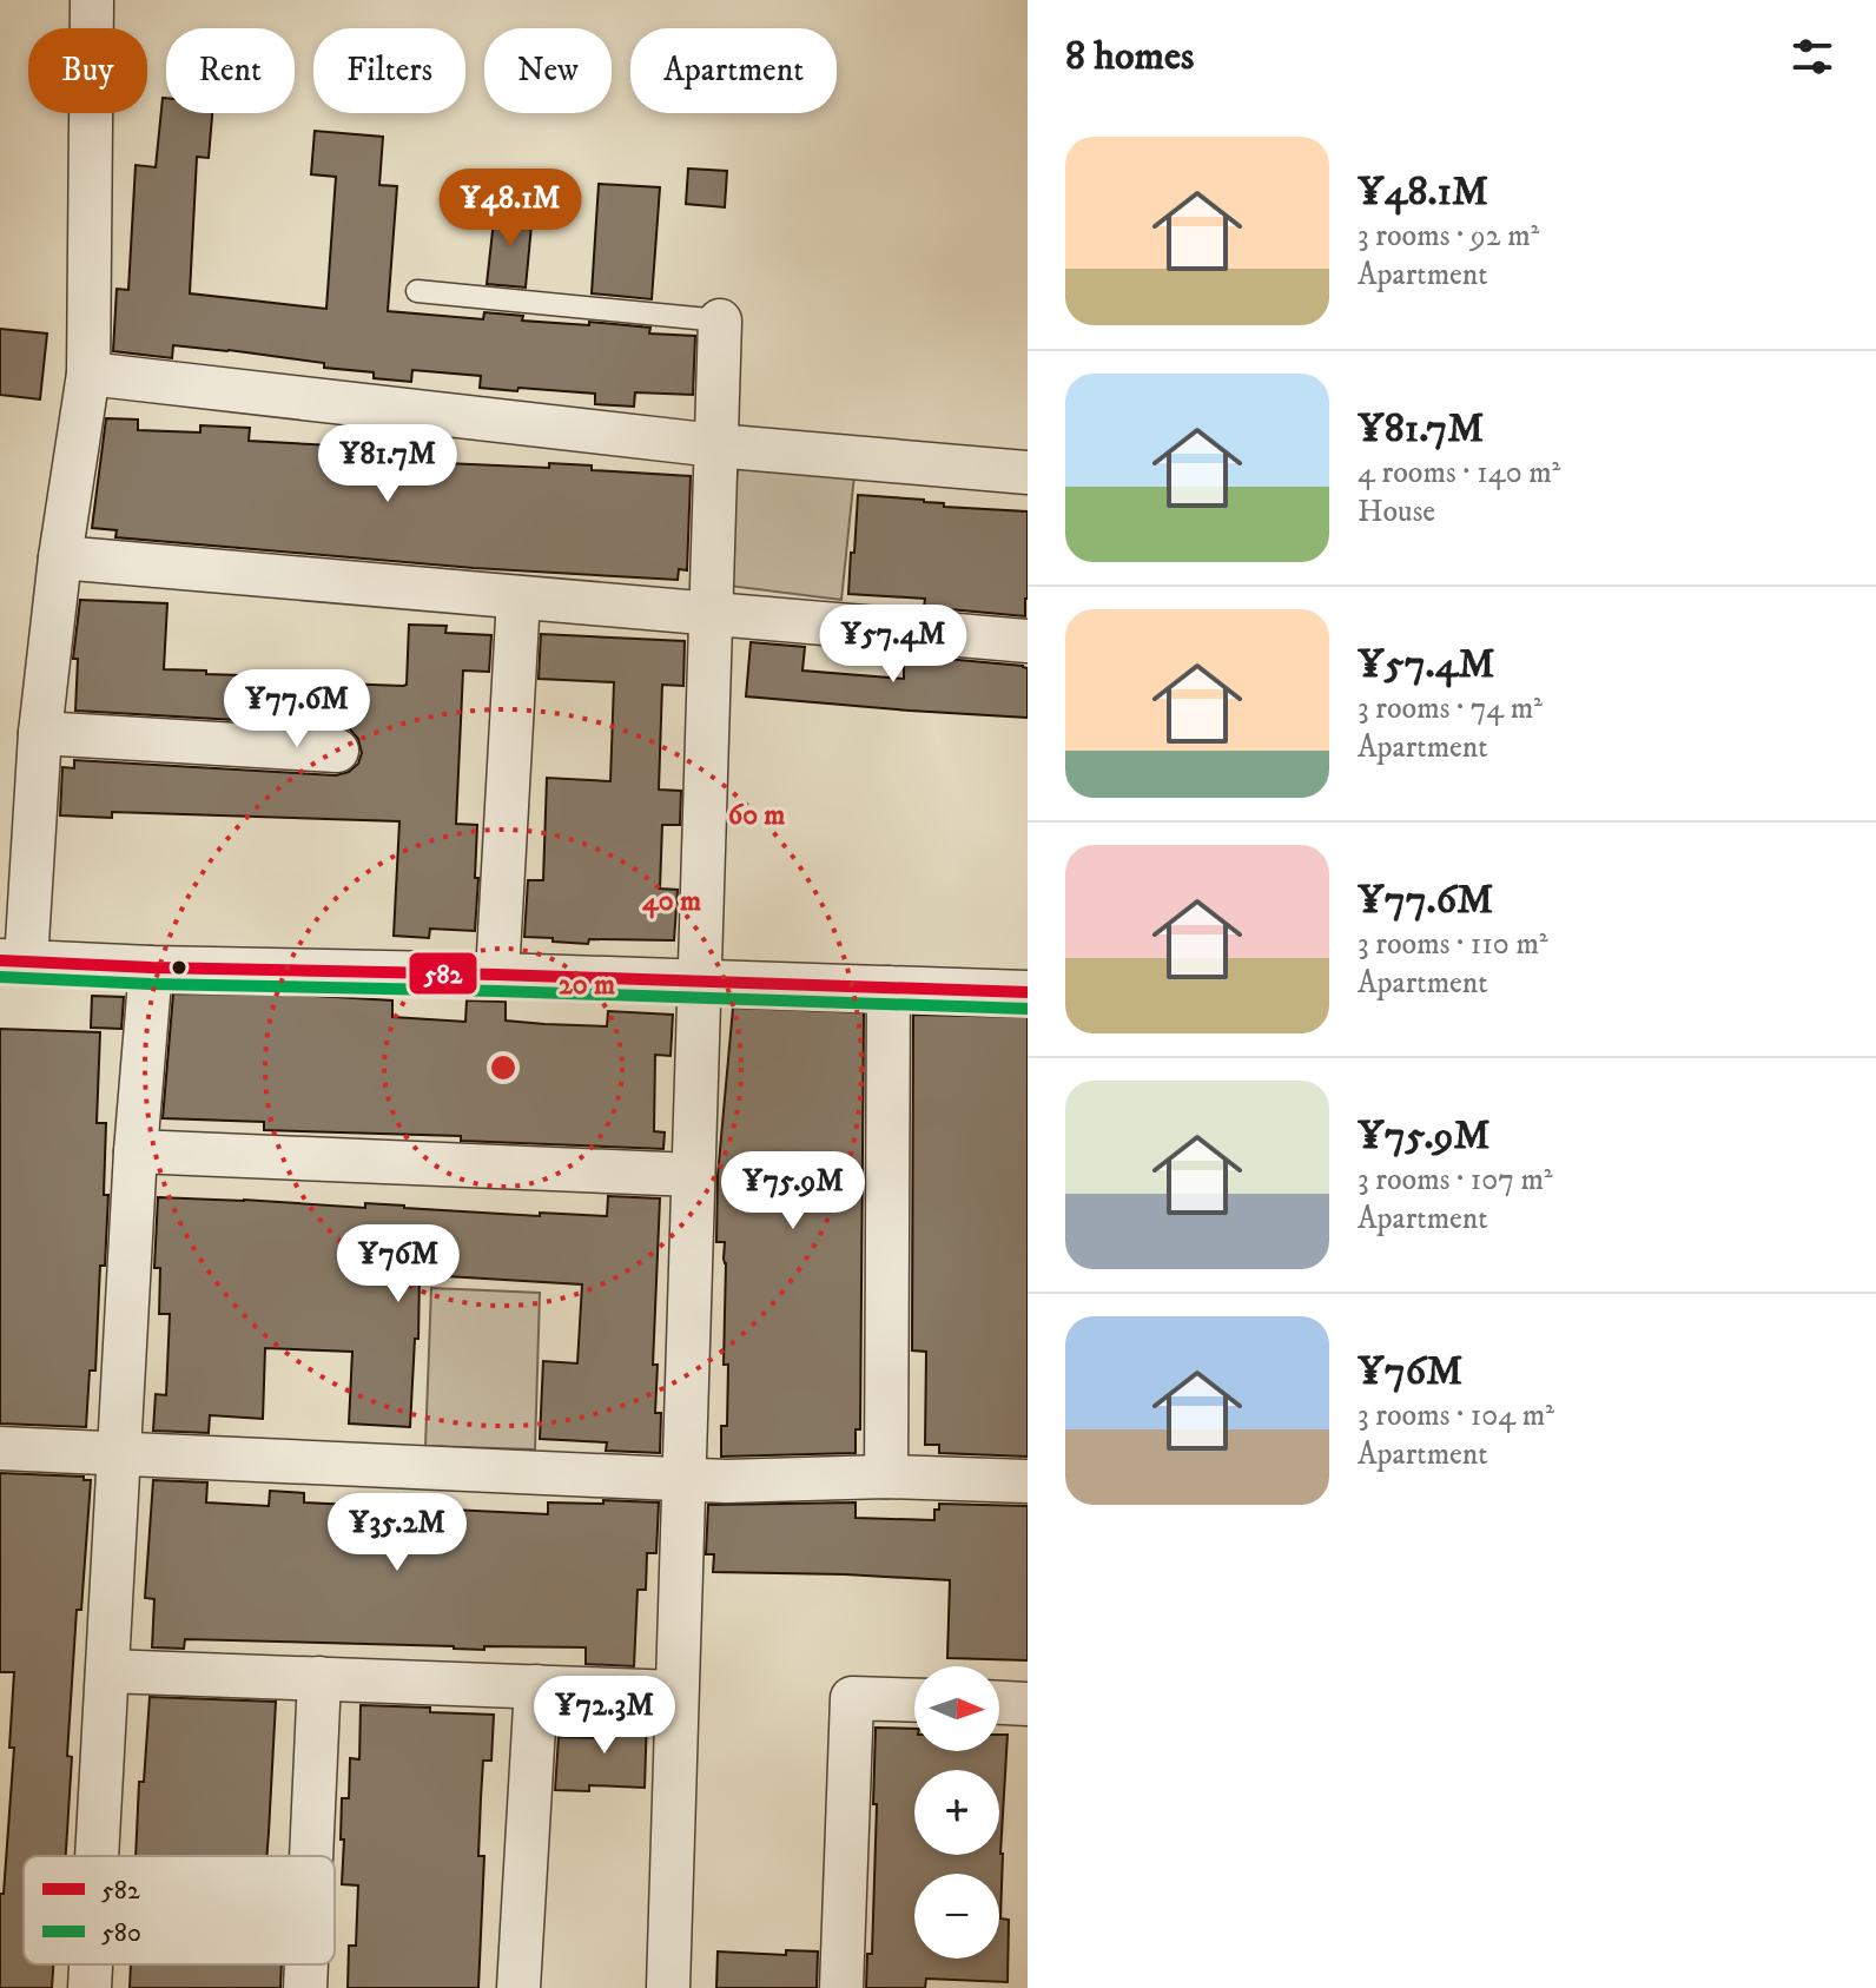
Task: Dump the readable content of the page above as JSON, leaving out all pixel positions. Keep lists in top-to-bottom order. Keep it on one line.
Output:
{"lines":["transit line 582","transit line 580"],"legend":["582","580"],"north":"right","page":{"heading":"8 homes","chip":["Buy","Rent","Filters","New","Apartment"],"list":[{"name":"¥48.1M","note":"3 rooms · 92 m² · Apartment"},{"name":"¥81.7M","note":"4 rooms · 140 m² · House"},{"name":"¥57.4M","note":"3 rooms · 74 m² · Apartment"},{"name":"¥77.6M","note":"3 rooms · 110 m² · Apartment"},{"name":"¥75.9M","note":"3 rooms · 107 m² · Apartment"},{"name":"¥76M","note":"3 rooms · 104 m² · Apartment"}],"price":["¥48.1M","¥81.7M","¥57.4M","¥77.6M","¥75.9M","¥76M","¥35.2M","¥72.3M"],"map_buttons":["+","−"]},"rings":["60 m","40 m","20 m"]}
